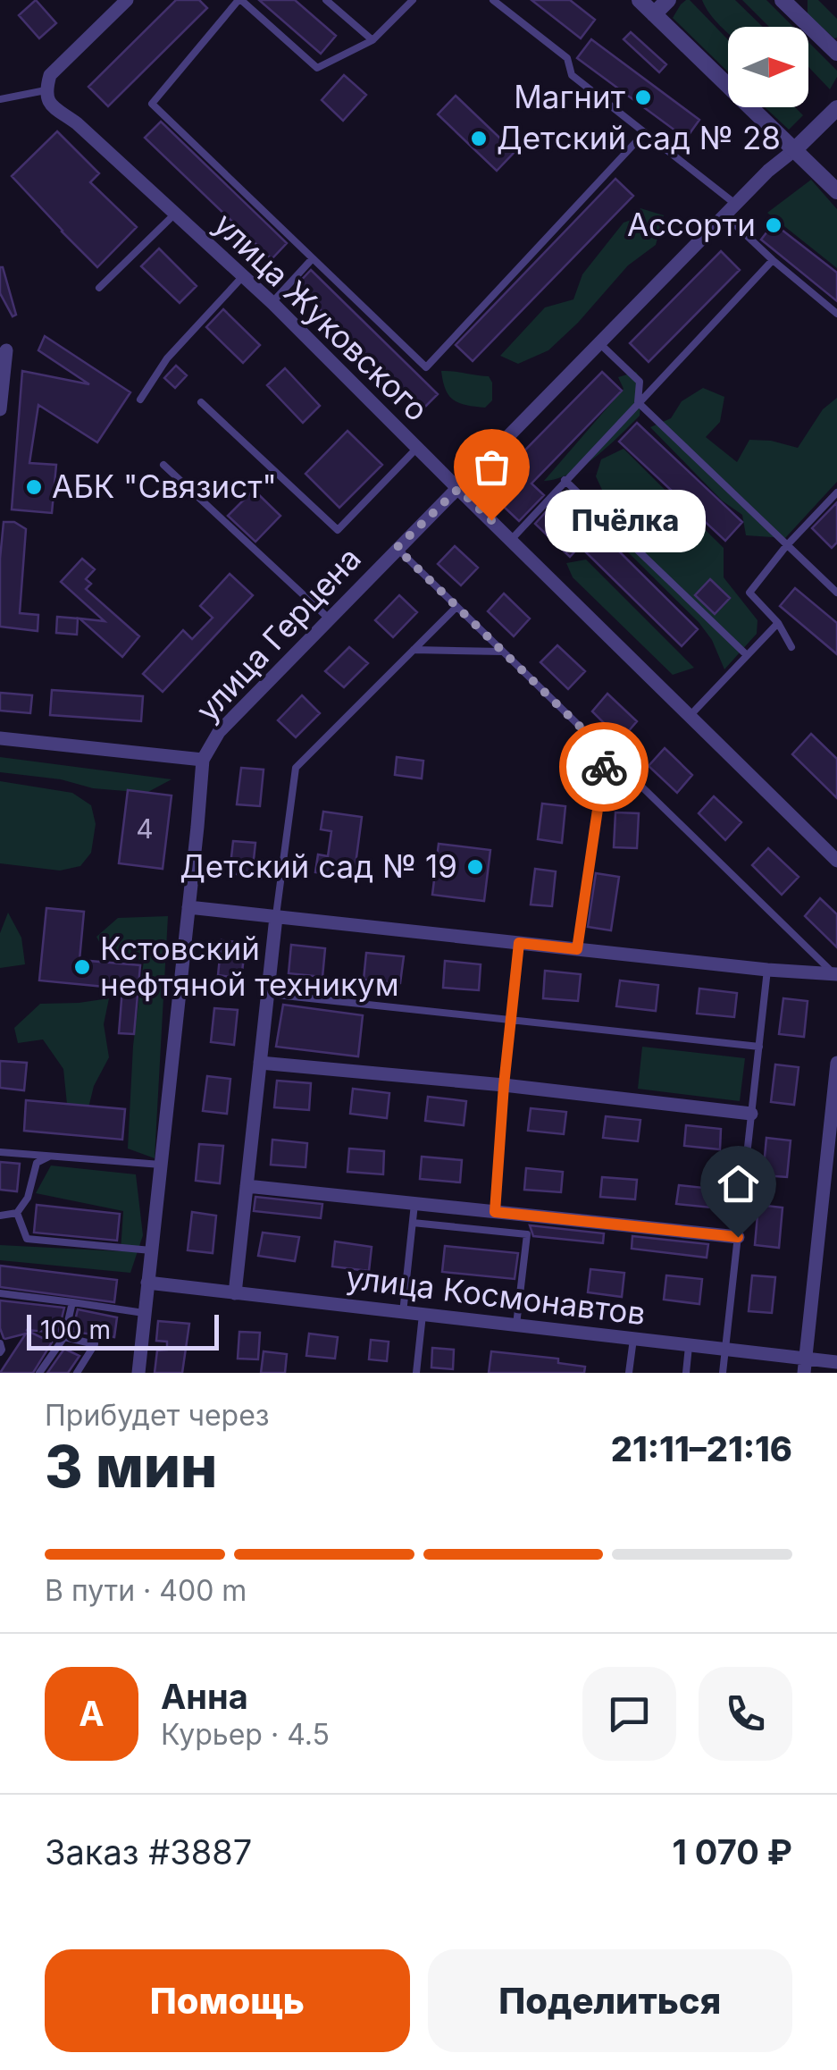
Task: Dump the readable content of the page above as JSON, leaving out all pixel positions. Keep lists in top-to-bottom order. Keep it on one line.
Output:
{"streets":{"street":["улица Жуковского","улица Герцена","улица Космонавтов"]},"crossings":[["улица Жуковского","улица Герцена"],["улица Герцена","улица Космонавтов"]],"places":["Магнит","Детский сад № 28","Ассорти","АБК \"Связист\"","Пчёлка","Детский сад № 19","Кстовский нефтяной техникум"],"house_numbers":["4"],"scale_bar":"100 m","north":"right","page":{"bubble":"Пчёлка","scale":"100 m","heading":["3 мин","Прибудет через","21:11–21:16"],"panel":["Анна","Курьер · 4.5","Заказ #3887","1 070 ₽"],"bar":"В пути · 400 m","round":"А","buttons":["Помощь","Поделиться"]}}
